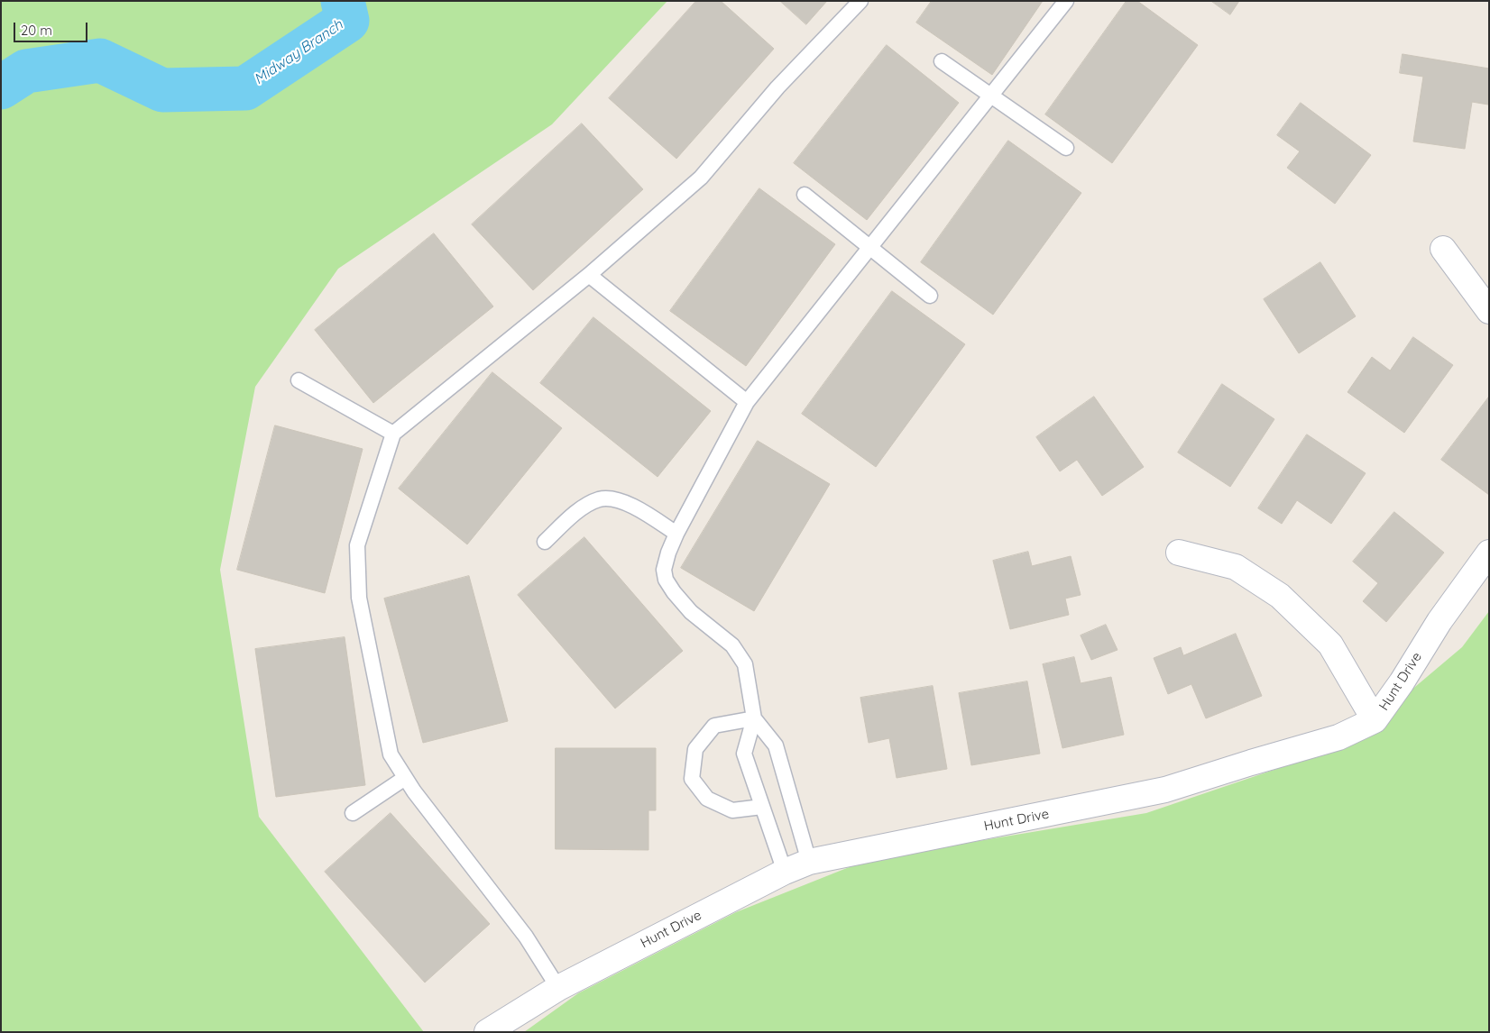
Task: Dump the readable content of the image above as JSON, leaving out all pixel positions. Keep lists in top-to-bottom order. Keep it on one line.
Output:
{"streets":{"street":["Hunt Drive"]},"water":["Midway Branch"],"scale_bar":"20 m"}
